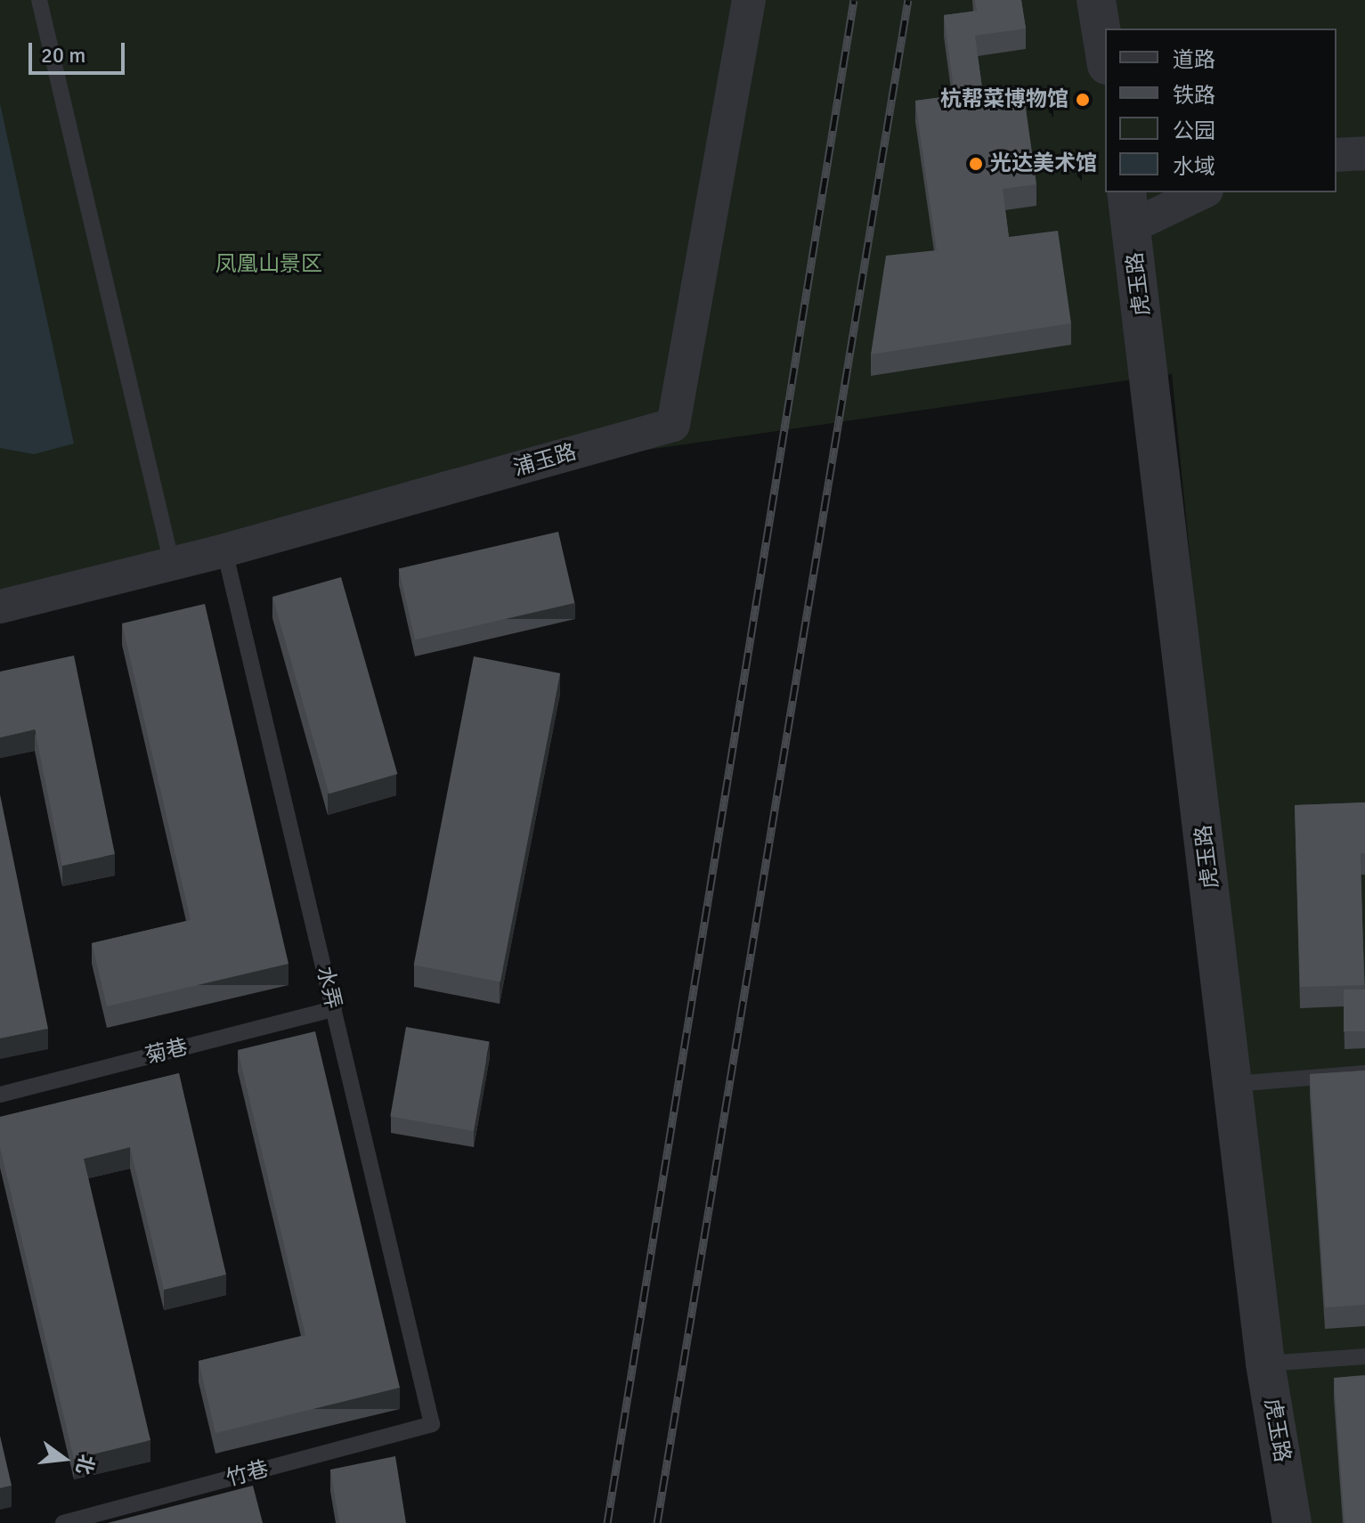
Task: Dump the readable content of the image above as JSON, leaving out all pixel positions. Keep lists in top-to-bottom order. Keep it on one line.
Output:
{"streets":{"street":["虎玉路","浦玉路"],"lane":["水弄","菊巷","竹巷"]},"crossings":[["浦玉路","水弄"],["水弄","菊巷"],["水弄","竹巷"]],"parks":["凤凰山景区"],"places":["杭帮菜博物馆","光达美术馆"],"legend":["道路","铁路","公园","水域"],"scale_bar":"20 m","north":"right"}
